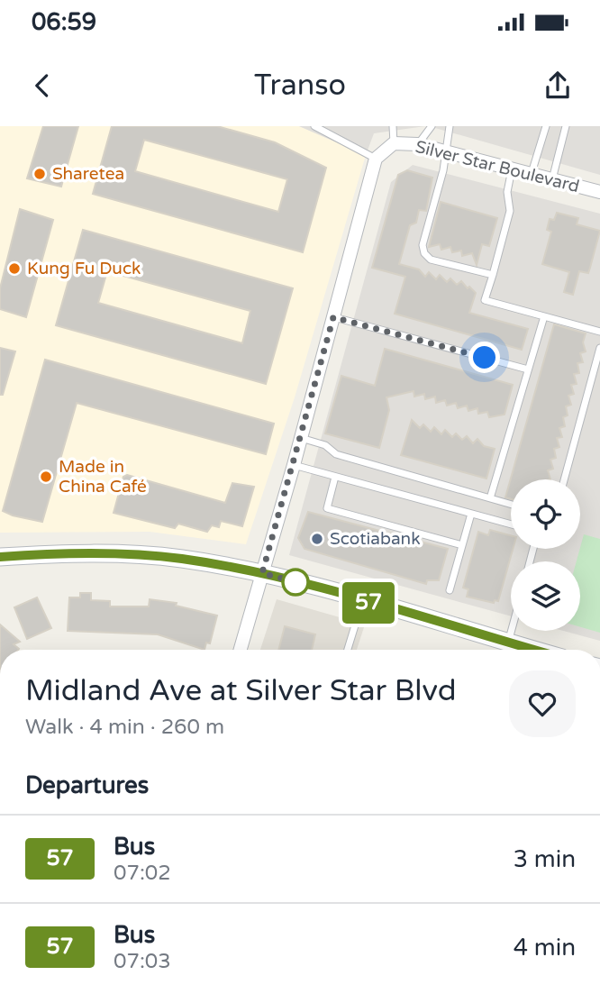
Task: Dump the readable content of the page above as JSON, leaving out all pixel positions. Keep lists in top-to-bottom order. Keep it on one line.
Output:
{"streets":{"street":["Silver Star Boulevard"]},"places":["Sharetea","Kung Fu Duck","Made in China Café","Scotiabank"],"lines":["bus line 57"],"page":{"status":"06:59","header":"Transo","on_map":"57","heading":[["Midland Ave at Silver Star Blvd","Walk · 4 min · 260 m"],"Departures"],"list":[{"mark":"57","name":"Bus","note":"07:02","value":"3 min"},{"mark":"57","name":"Bus","note":"07:03","value":"4 min"}]}}
